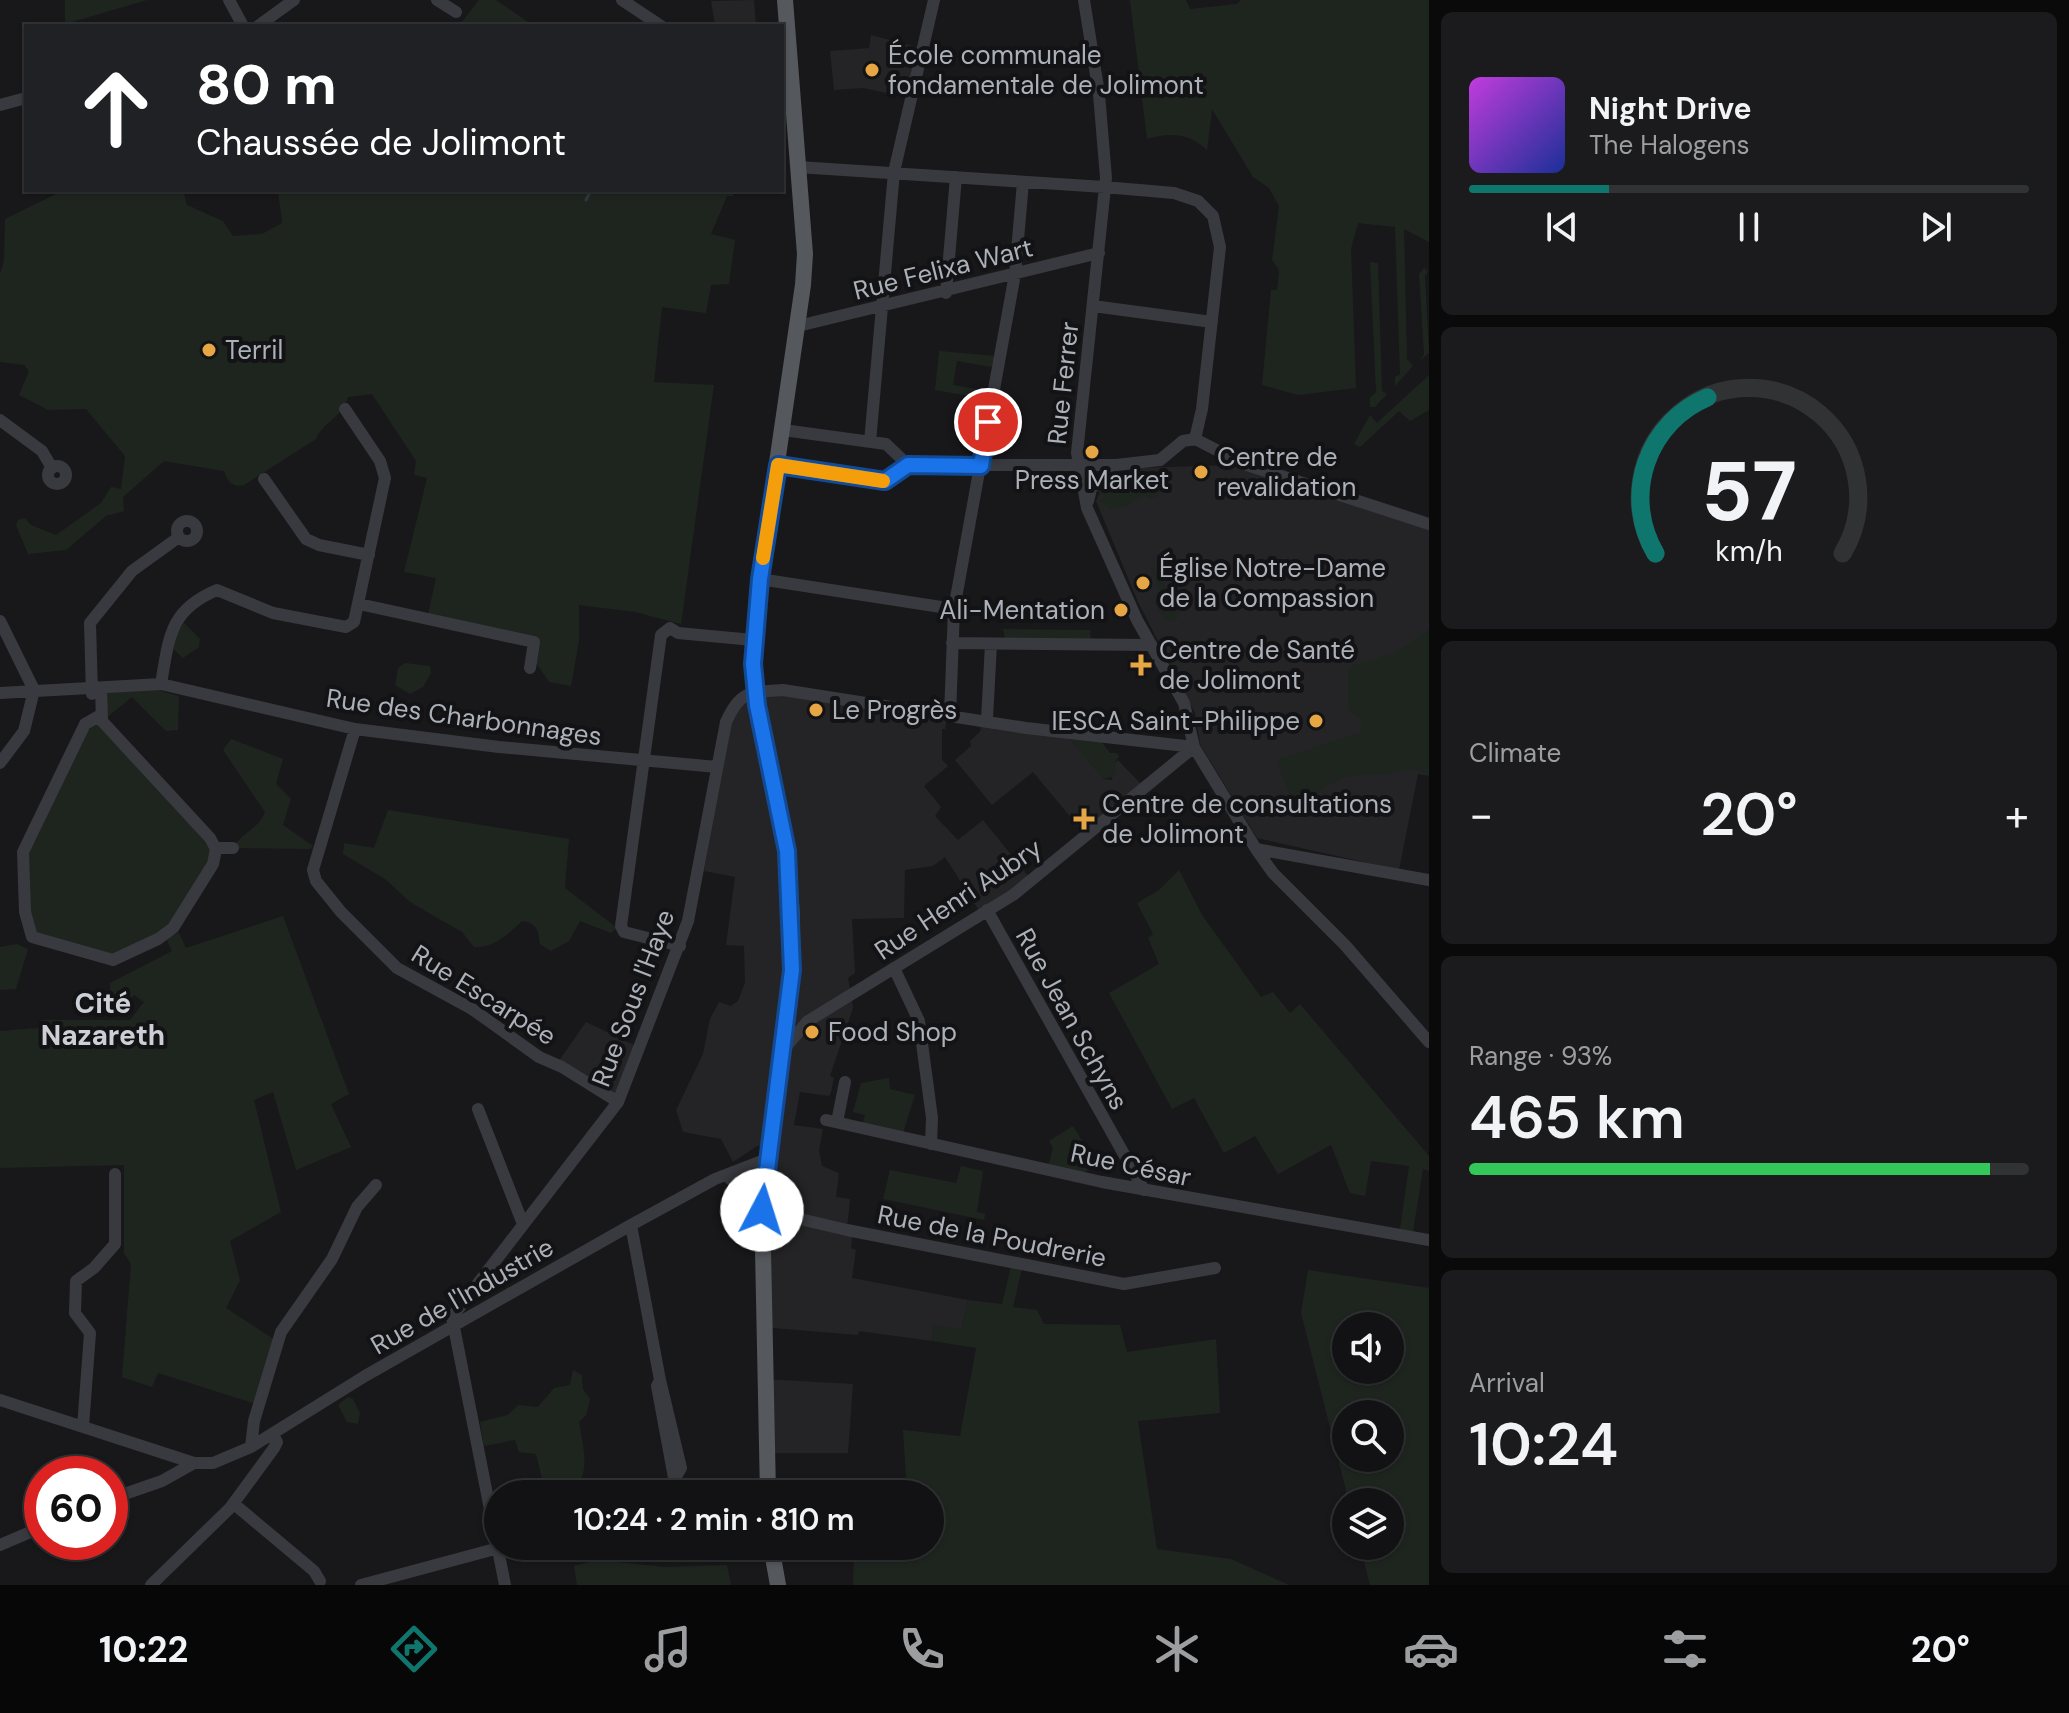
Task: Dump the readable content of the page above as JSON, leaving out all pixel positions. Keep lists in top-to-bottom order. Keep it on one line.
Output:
{"streets":{"street":["Rue Felixa Wart","Rue Ferrer","Rue des Charbonnages","Rue Henri Aubry","Rue Escarpée","Rue Sous l'Haye","Rue Jean Schyns","Rue César","Rue de la Poudrerie","Rue de l'Industrie"]},"crossings":[["Rue Felixa Wart","Rue Ferrer"],["Rue Ferrer","Rue Henri Aubry"],["Rue des Charbonnages","Rue Escarpée"],["Rue des Charbonnages","Rue Sous l'Haye"],["Rue Henri Aubry","Rue Jean Schyns"],["Rue Escarpée","Rue Sous l'Haye"],["Rue Sous l'Haye","Rue de l'Industrie"],["Rue Jean Schyns","Rue César"]],"districts":["Cité Nazareth"],"places":{"other":["École communale fondamentale de Jolimont","Terril","Press Market","Centre de revalidation","Église Notre-Dame de la Compassion","Ali-Mentation","Le Progrès","IESCA Saint-Philippe","Food Shop"],"health":["Centre de Santé de Jolimont","Centre de consultations de Jolimont"]},"page":{"turn":["80 m","Chaussée de Jolimont"],"song":["Night Drive","The Halogens"],"tile":["Climate",["Range · 93%","465 km"],["Arrival","10:24"]],"heat":["−","20°","+"],"limit":"60","trip":"10:24 · 2 min · 810 m","tabs":["10:22","20°"],"gauge":["57","km/h"]}}
